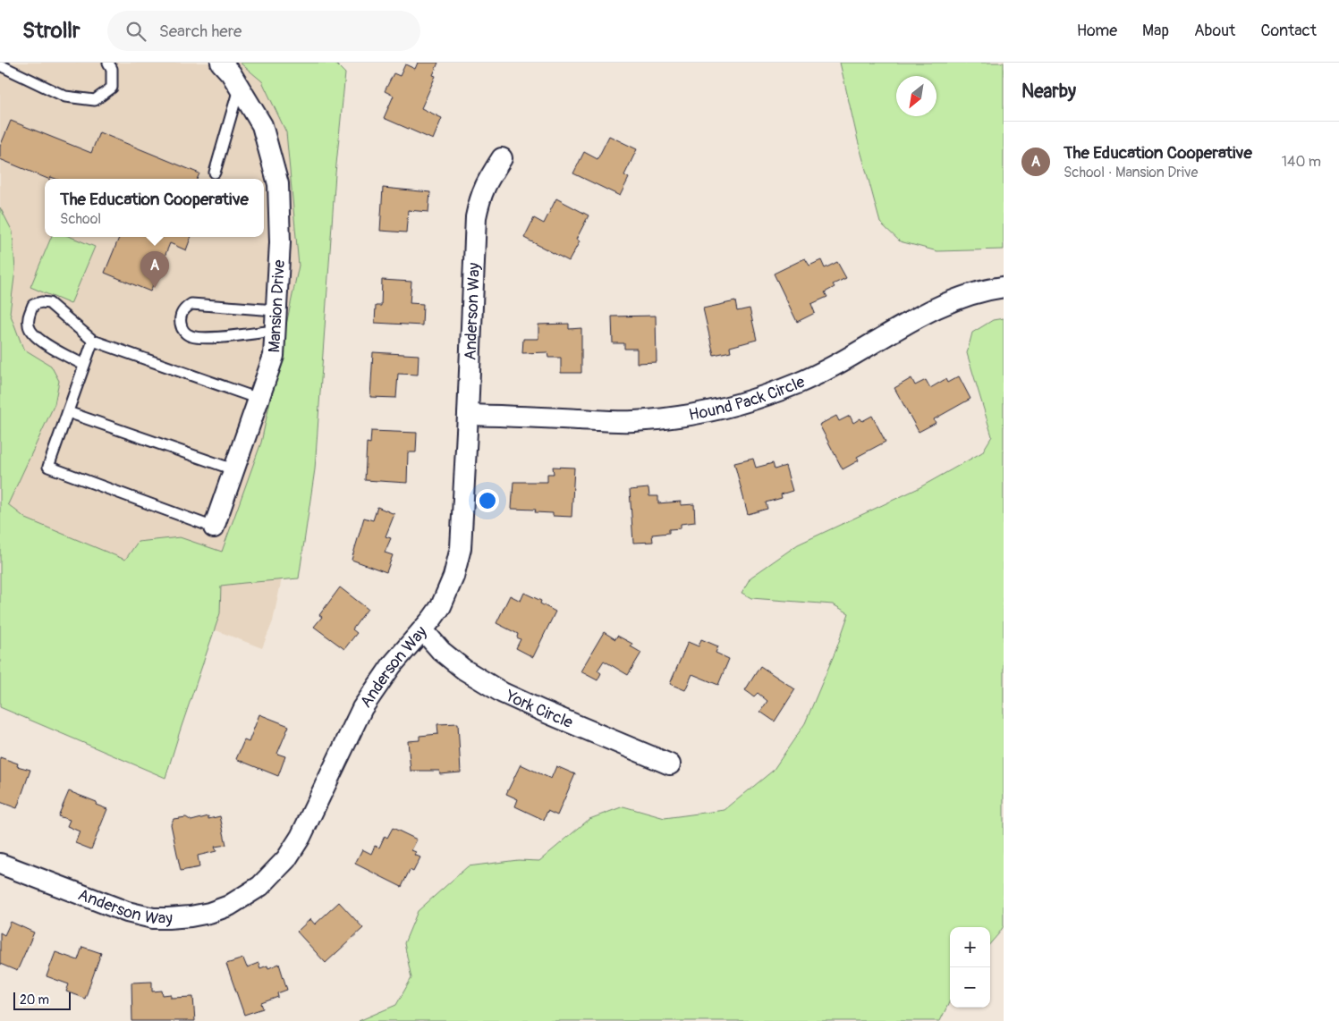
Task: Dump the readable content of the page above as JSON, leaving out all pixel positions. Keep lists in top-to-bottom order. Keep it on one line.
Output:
{"streets":{"street":["Mansion Drive","Anderson Way","Hound Pack Circle","York Circle"]},"crossings":[["Anderson Way","Hound Pack Circle"],["Anderson Way","York Circle"]],"scale_bar":"20 m","north":"bottom left","page":{"header":"Strollr","search":"Search here","nav":["Home","Map","About","Contact"],"heading":"Nearby","list":[{"mark":"A","name":"The Education Cooperative","note":"School · Mansion Drive","value":"140 m"}],"popup":["The Education Cooperative","School"],"pins":"A","map_buttons":["+","−"],"scale":"20 m"}}
